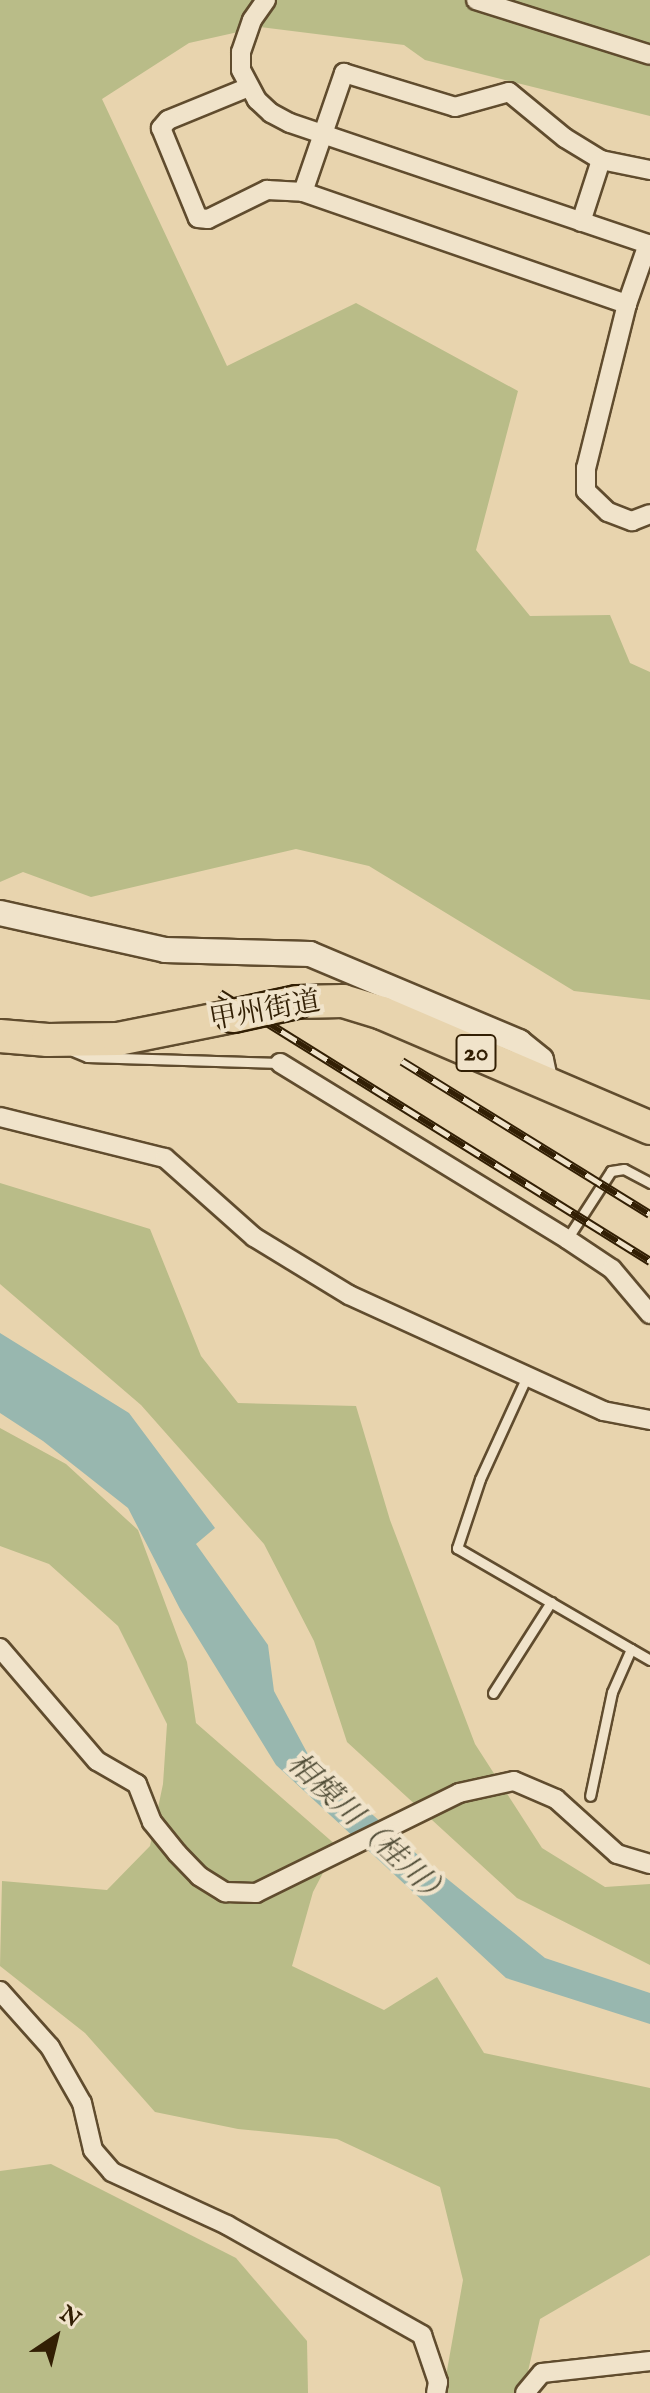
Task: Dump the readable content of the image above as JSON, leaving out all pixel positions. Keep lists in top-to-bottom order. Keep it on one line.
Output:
{"streets":{"highway":["甲州街道","20"]},"water":["相模川（桂川）"],"north":"top right"}
